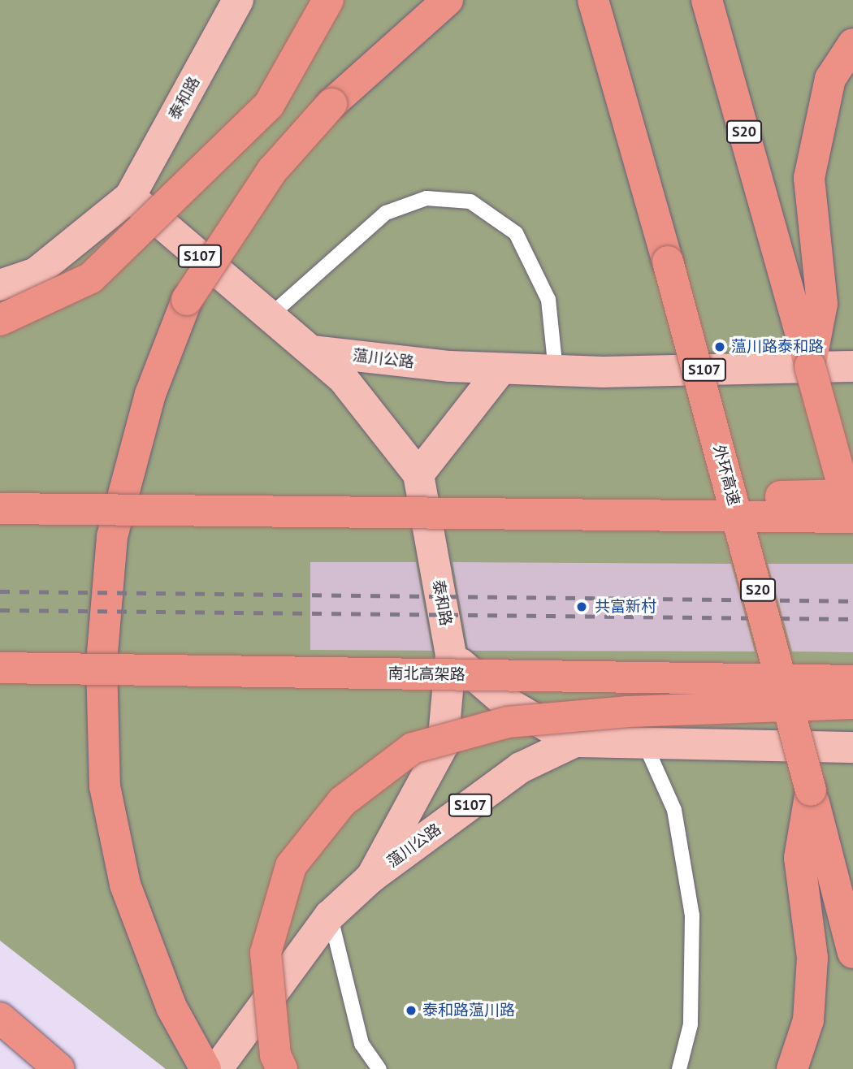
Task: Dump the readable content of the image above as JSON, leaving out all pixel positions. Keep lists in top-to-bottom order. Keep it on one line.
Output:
{"streets":{"highway":["S20","外环高速","南北高架路"],"main road":["泰和路","S107","蕰川公路"]},"crossings":[["泰和路","S107"],["泰和路","蕰川公路"],["S107","蕰川公路"]],"places":["蕰川路泰和路","共富新村","泰和路蕰川路"]}
